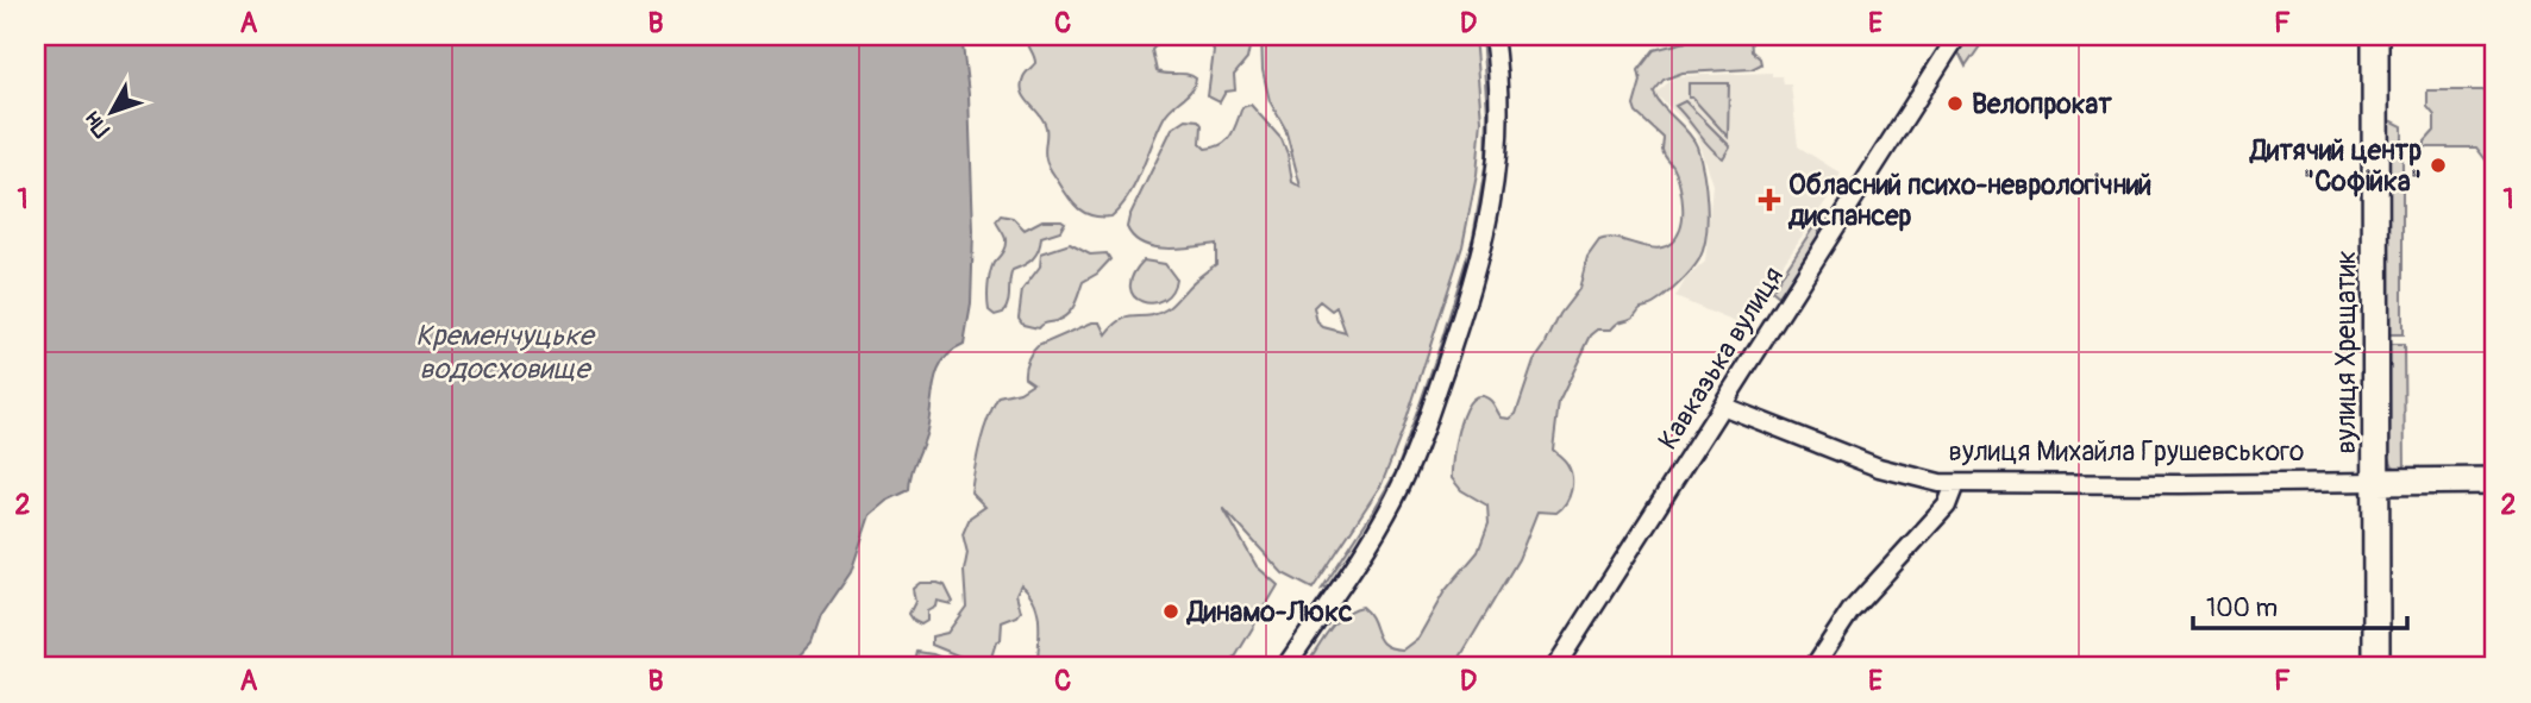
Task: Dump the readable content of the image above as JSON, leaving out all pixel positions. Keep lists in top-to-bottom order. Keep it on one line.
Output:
{"streets":{"main road":["вулиця Хрещатик","вулиця Михайла Грушевського"],"street":["Кавказька вулиця"]},"crossings":[["вулиця Хрещатик","вулиця Михайла Грушевського"],["Кавказька вулиця","вулиця Михайла Грушевського"]],"water":["Кременчуцьке водосховище"],"places":{"other":["Велопрокат","Дитячий центр \"Софійка\"","Динамо-Люкс"],"health":["Обласний психо-неврологічний диспансер"]},"scale_bar":"100 m","north":"bottom left","grid":{"columns":["A","B","C","D","E","F"],"rows":["1","2"]}}
